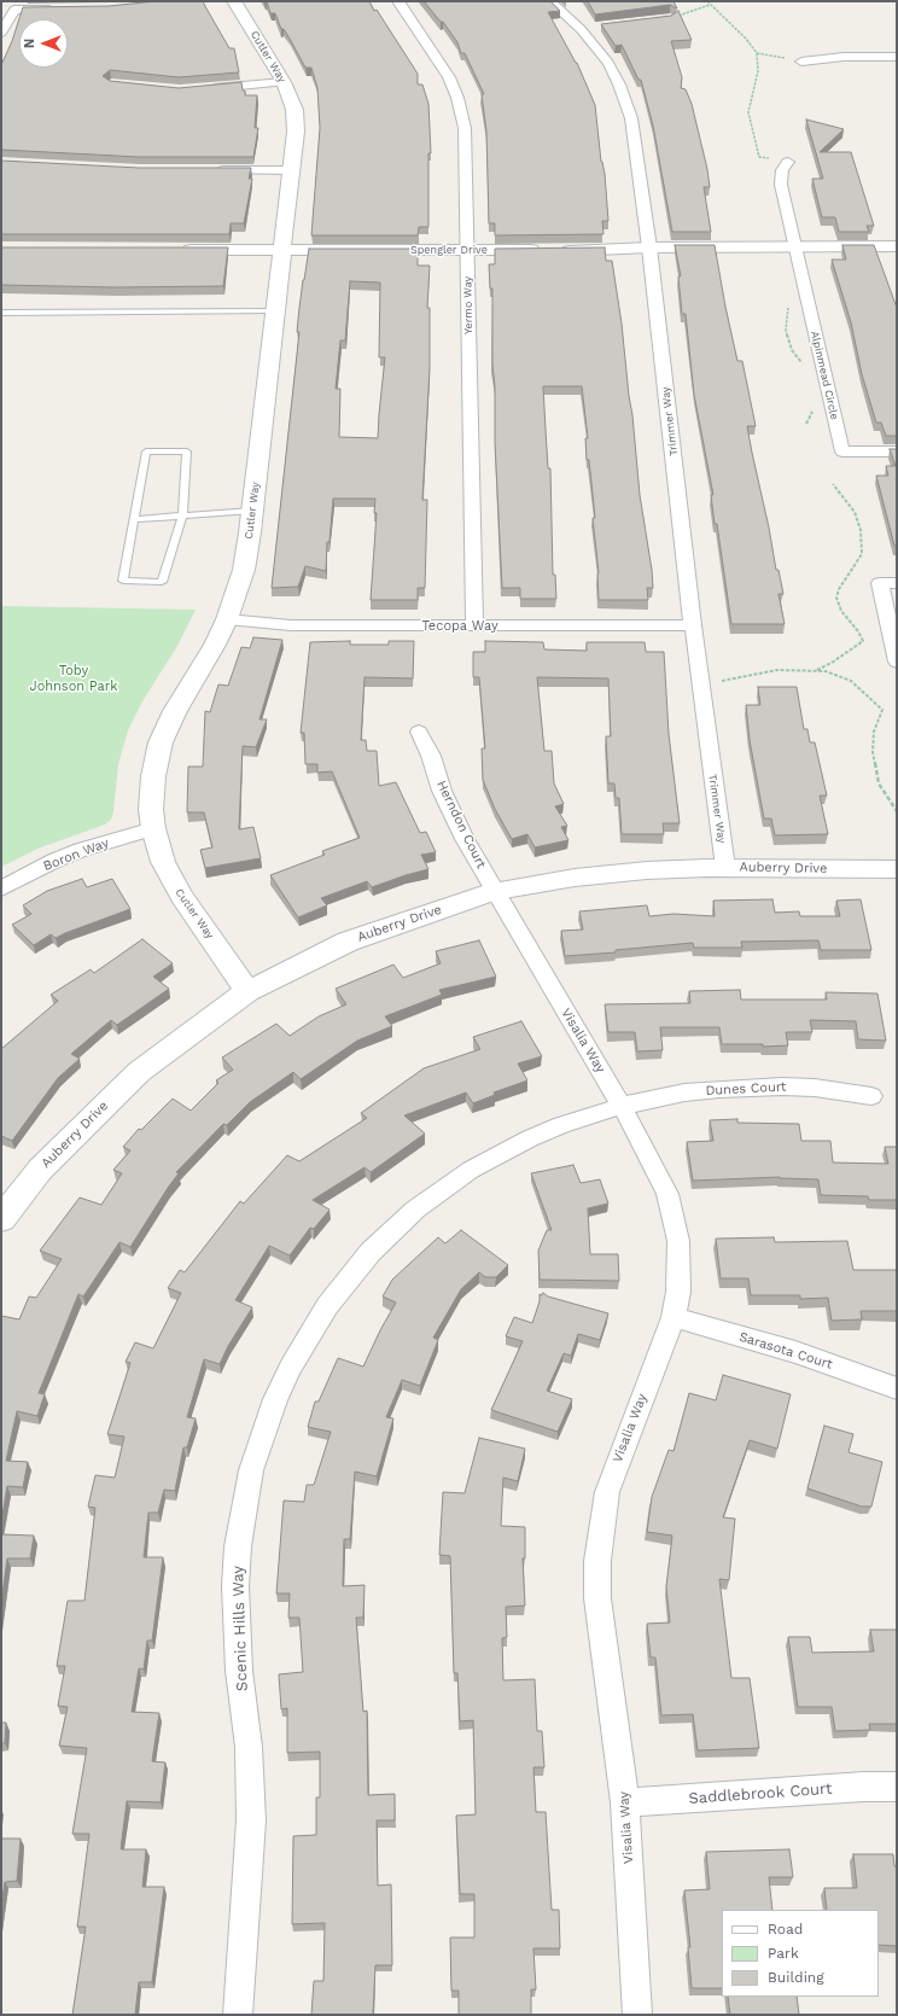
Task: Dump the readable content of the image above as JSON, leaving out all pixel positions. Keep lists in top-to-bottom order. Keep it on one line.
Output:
{"streets":{"street":["Cutler Way","Spengler Drive","Yermo Way","Alpinmead Circle","Trimmer Way","Tecopa Way","Herndon Court","Boron Way","Auberry Drive","Visalia Way","Dunes Court","Sarasota Court","Scenic Hills Way","Saddlebrook Court"]},"crossings":[["Cutler Way","Spengler Drive"],["Cutler Way","Tecopa Way"],["Cutler Way","Boron Way"],["Cutler Way","Auberry Drive"],["Spengler Drive","Yermo Way"],["Spengler Drive","Alpinmead Circle"],["Spengler Drive","Trimmer Way"],["Yermo Way","Tecopa Way"],["Trimmer Way","Tecopa Way"],["Trimmer Way","Auberry Drive"],["Herndon Court","Auberry Drive"],["Herndon Court","Visalia Way"],["Auberry Drive","Visalia Way"],["Visalia Way","Dunes Court"],["Visalia Way","Sarasota Court"],["Visalia Way","Scenic Hills Way"],["Visalia Way","Saddlebrook Court"],["Dunes Court","Scenic Hills Way"]],"parks":["Toby Johnson Park"],"legend":["Road","Park","Building"],"north":"left"}
